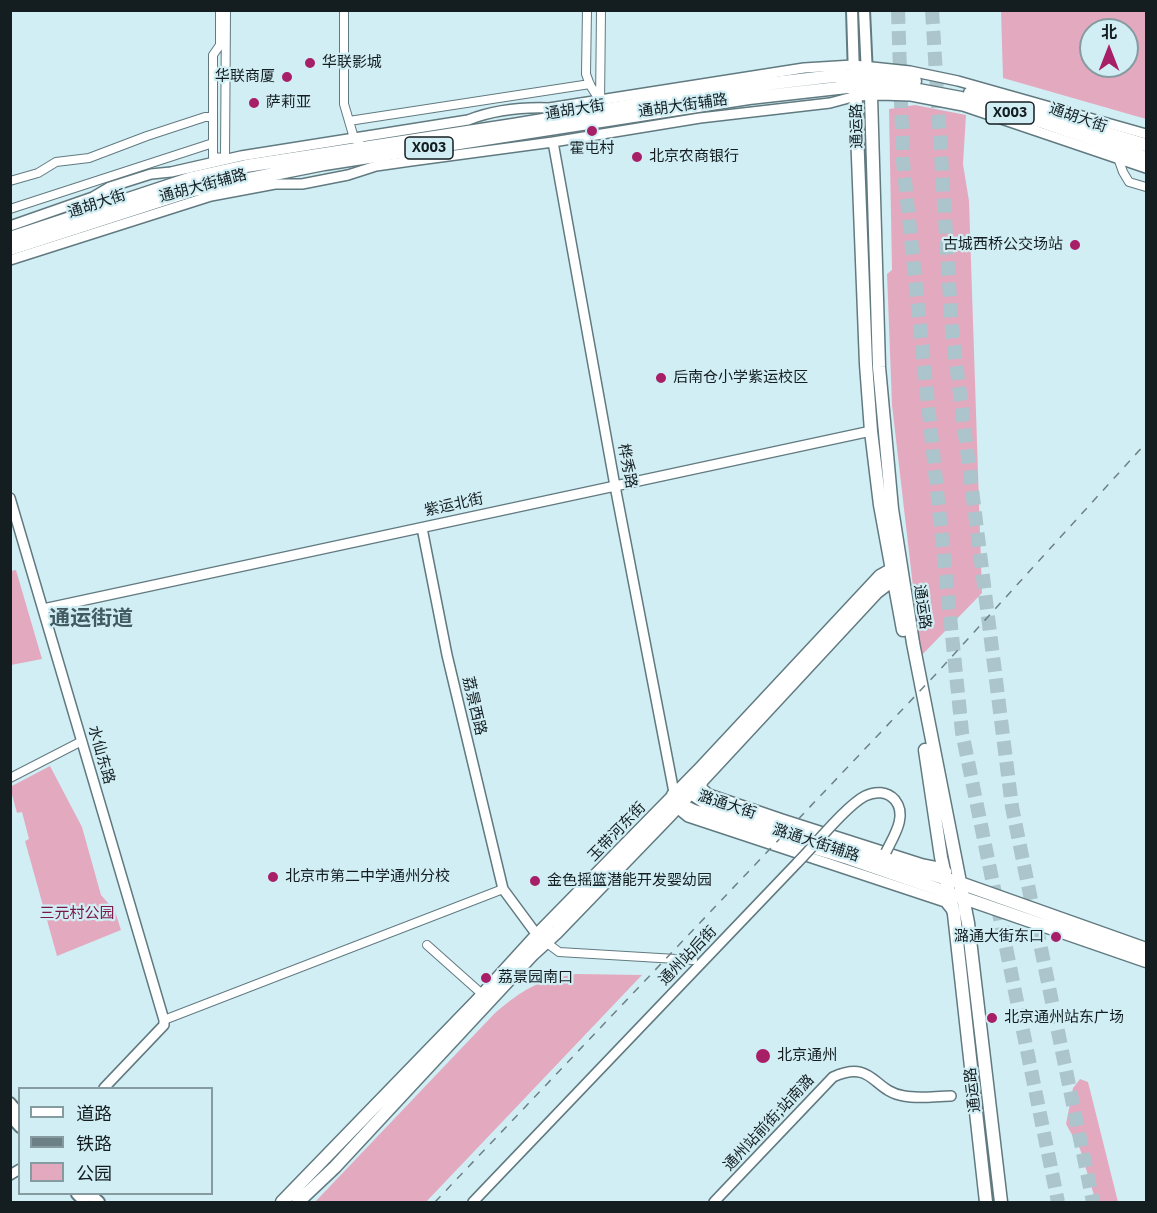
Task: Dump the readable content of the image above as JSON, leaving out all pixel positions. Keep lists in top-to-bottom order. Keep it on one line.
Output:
{"streets":{"main road":["通胡大街","X003","通运路","潞通大街","玉带河东街"],"street":["通胡大街辅路","桦秀路","紫运北街","荔景西路","水仙东路","潞通大街辅路","通州站后街","通州站前街;站南潞"]},"crossings":[["通胡大街辅路","通胡大街"],["通胡大街辅路","通运路"],["通胡大街辅路","桦秀路"],["通胡大街","通运路"],["通运路","紫运北街"],["通运路","潞通大街"],["通运路","玉带河东街"],["通运路","潞通大街辅路"],["桦秀路","紫运北街"],["桦秀路","潞通大街"],["桦秀路","玉带河东街"],["桦秀路","潞通大街辅路"],["紫运北街","荔景西路"],["紫运北街","水仙东路"],["荔景西路","玉带河东街"],["潞通大街","玉带河东街"],["潞通大街","潞通大街辅路"],["玉带河东街","潞通大街辅路"],["潞通大街辅路","通州站后街"]],"districts":["通运街道"],"parks":["三元村公园"],"places":["华联影城","华联商厦","萨莉亚","霍屯村","北京农商银行","古城西桥公交场站","后南仓小学紫运校区","北京市第二中学通州分校","金色摇篮潜能开发婴幼园","潞通大街东口","荔景园南口","北京通州站东广场","北京通州"],"legend":["道路","铁路","公园"],"north":"top"}
